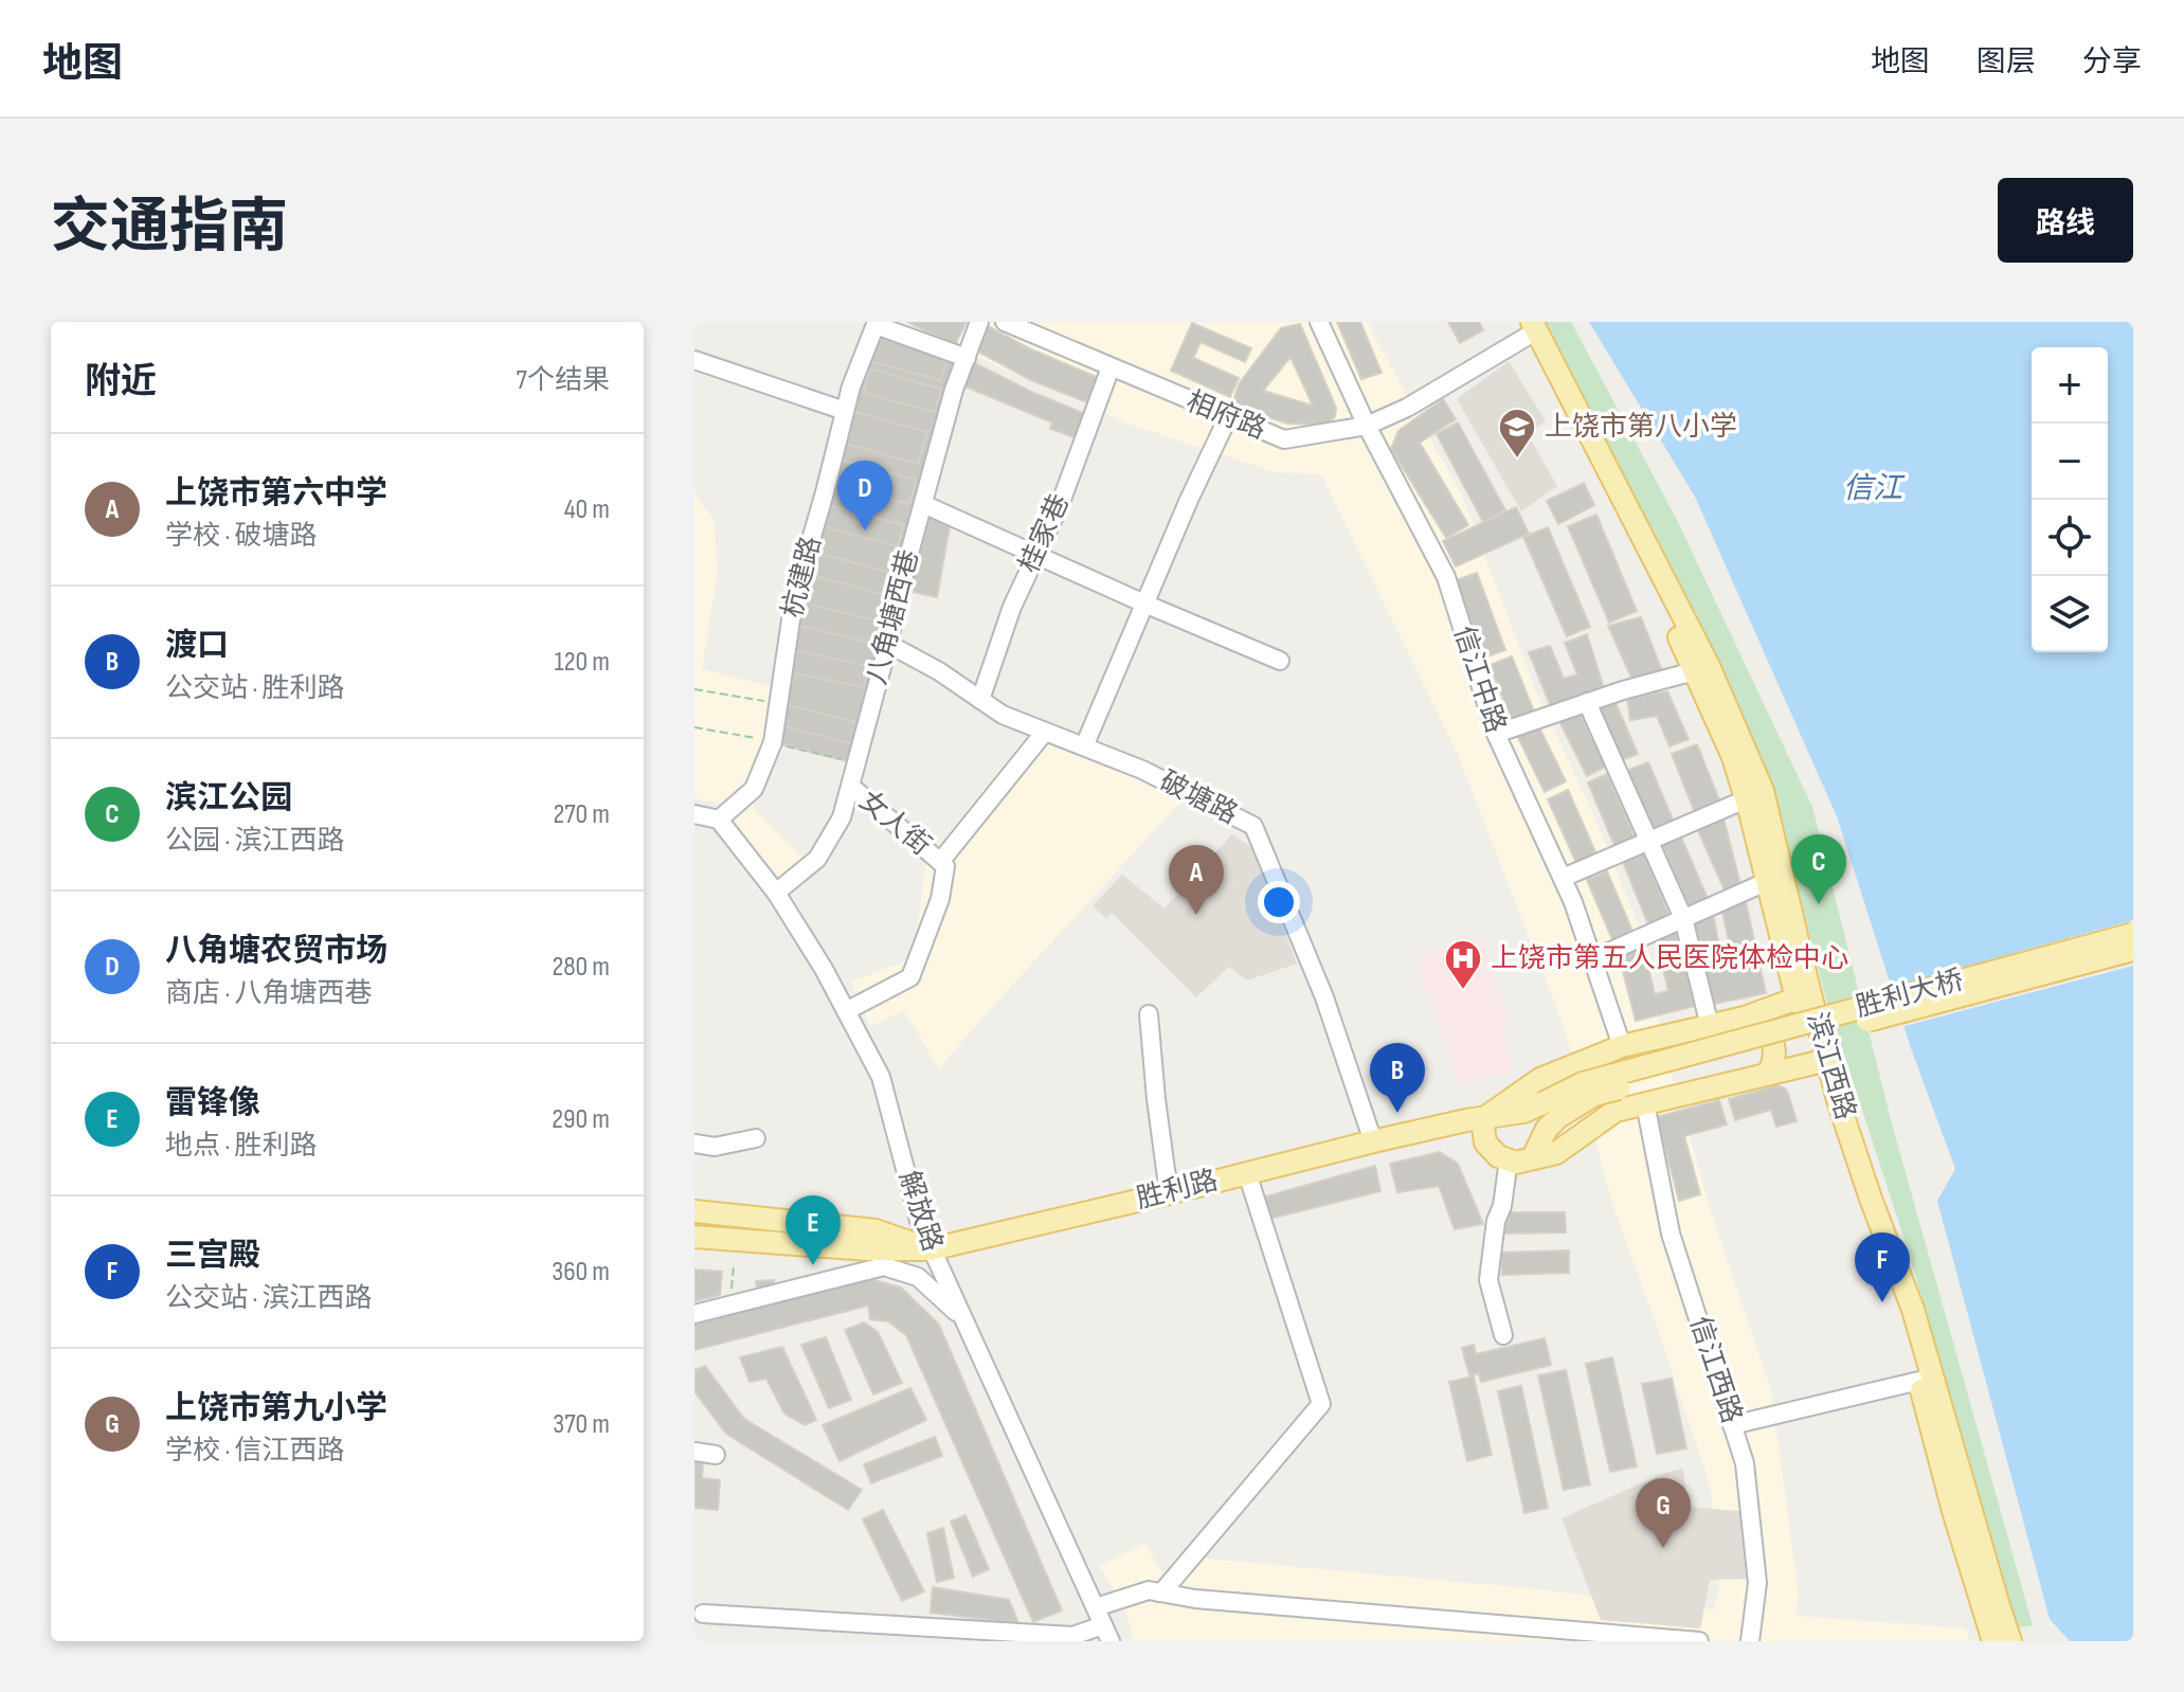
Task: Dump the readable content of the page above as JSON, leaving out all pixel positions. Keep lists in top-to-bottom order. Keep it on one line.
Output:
{"streets":{"main road":["胜利大桥","滨江西路","胜利路"],"street":["相府路","桂家巷","杭建路","八角塘西巷","信江中路","破塘路","女人街","解放路","信江西路"]},"crossings":[["相府路","桂家巷"],["相府路","信江中路"],["相府路","滨江西路"],["桂家巷","破塘路"],["杭建路","解放路"],["八角塘西巷","破塘路"],["八角塘西巷","女人街"],["八角塘西巷","解放路"],["破塘路","胜利路"],["胜利大桥","胜利路"],["胜利路","解放路"]],"water":["信江"],"places":{"school or university":["上饶市第八小学"],"hospital":["上饶市第五人民医院体检中心"]},"page":{"header":"地图","nav":["地图","图层","分享"],"title":"交通指南","buttons":"路线","heading":["附近","7个结果"],"map_buttons":["+","−"],"list":[{"mark":"A","name":"上饶市第六中学","note":"学校 · 破塘路","value":"40 m"},{"mark":"B","name":"渡口","note":"公交站 · 胜利路","value":"120 m"},{"mark":"C","name":"滨江公园","note":"公园 · 滨江西路","value":"270 m"},{"mark":"D","name":"八角塘农贸市场","note":"商店 · 八角塘西巷","value":"280 m"},{"mark":"E","name":"雷锋像","note":"地点 · 胜利路","value":"290 m"},{"mark":"F","name":"三宫殿","note":"公交站 · 滨江西路","value":"360 m"},{"mark":"G","name":"上饶市第九小学","note":"学校 · 信江西路","value":"370 m"}],"pins":["D","C","A","B","E","F","G"]}}
